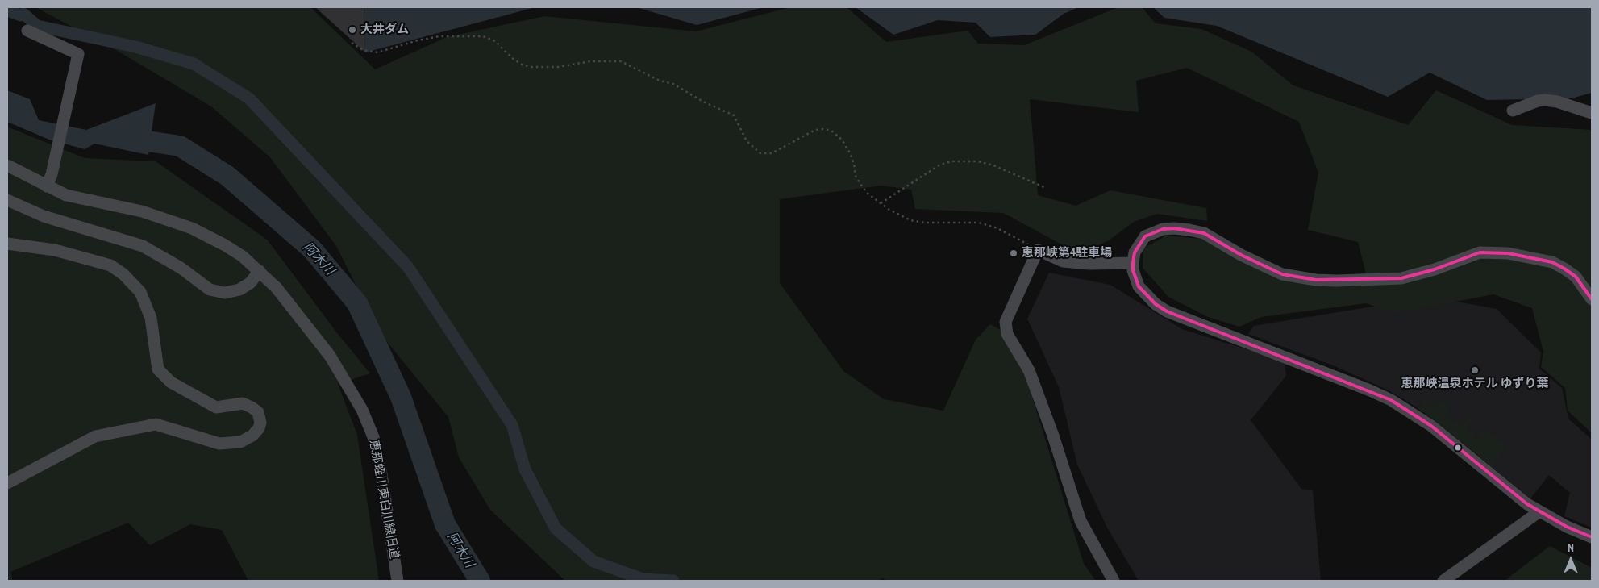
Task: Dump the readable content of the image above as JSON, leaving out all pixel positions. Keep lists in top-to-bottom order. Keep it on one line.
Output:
{"streets":{"street":["恵那蛭川東白川線旧道"]},"water":["阿木川"],"places":["大井ダム","恵那峡第4駐車場","恵那峡温泉ホテル ゆずり葉"],"north":"top"}
